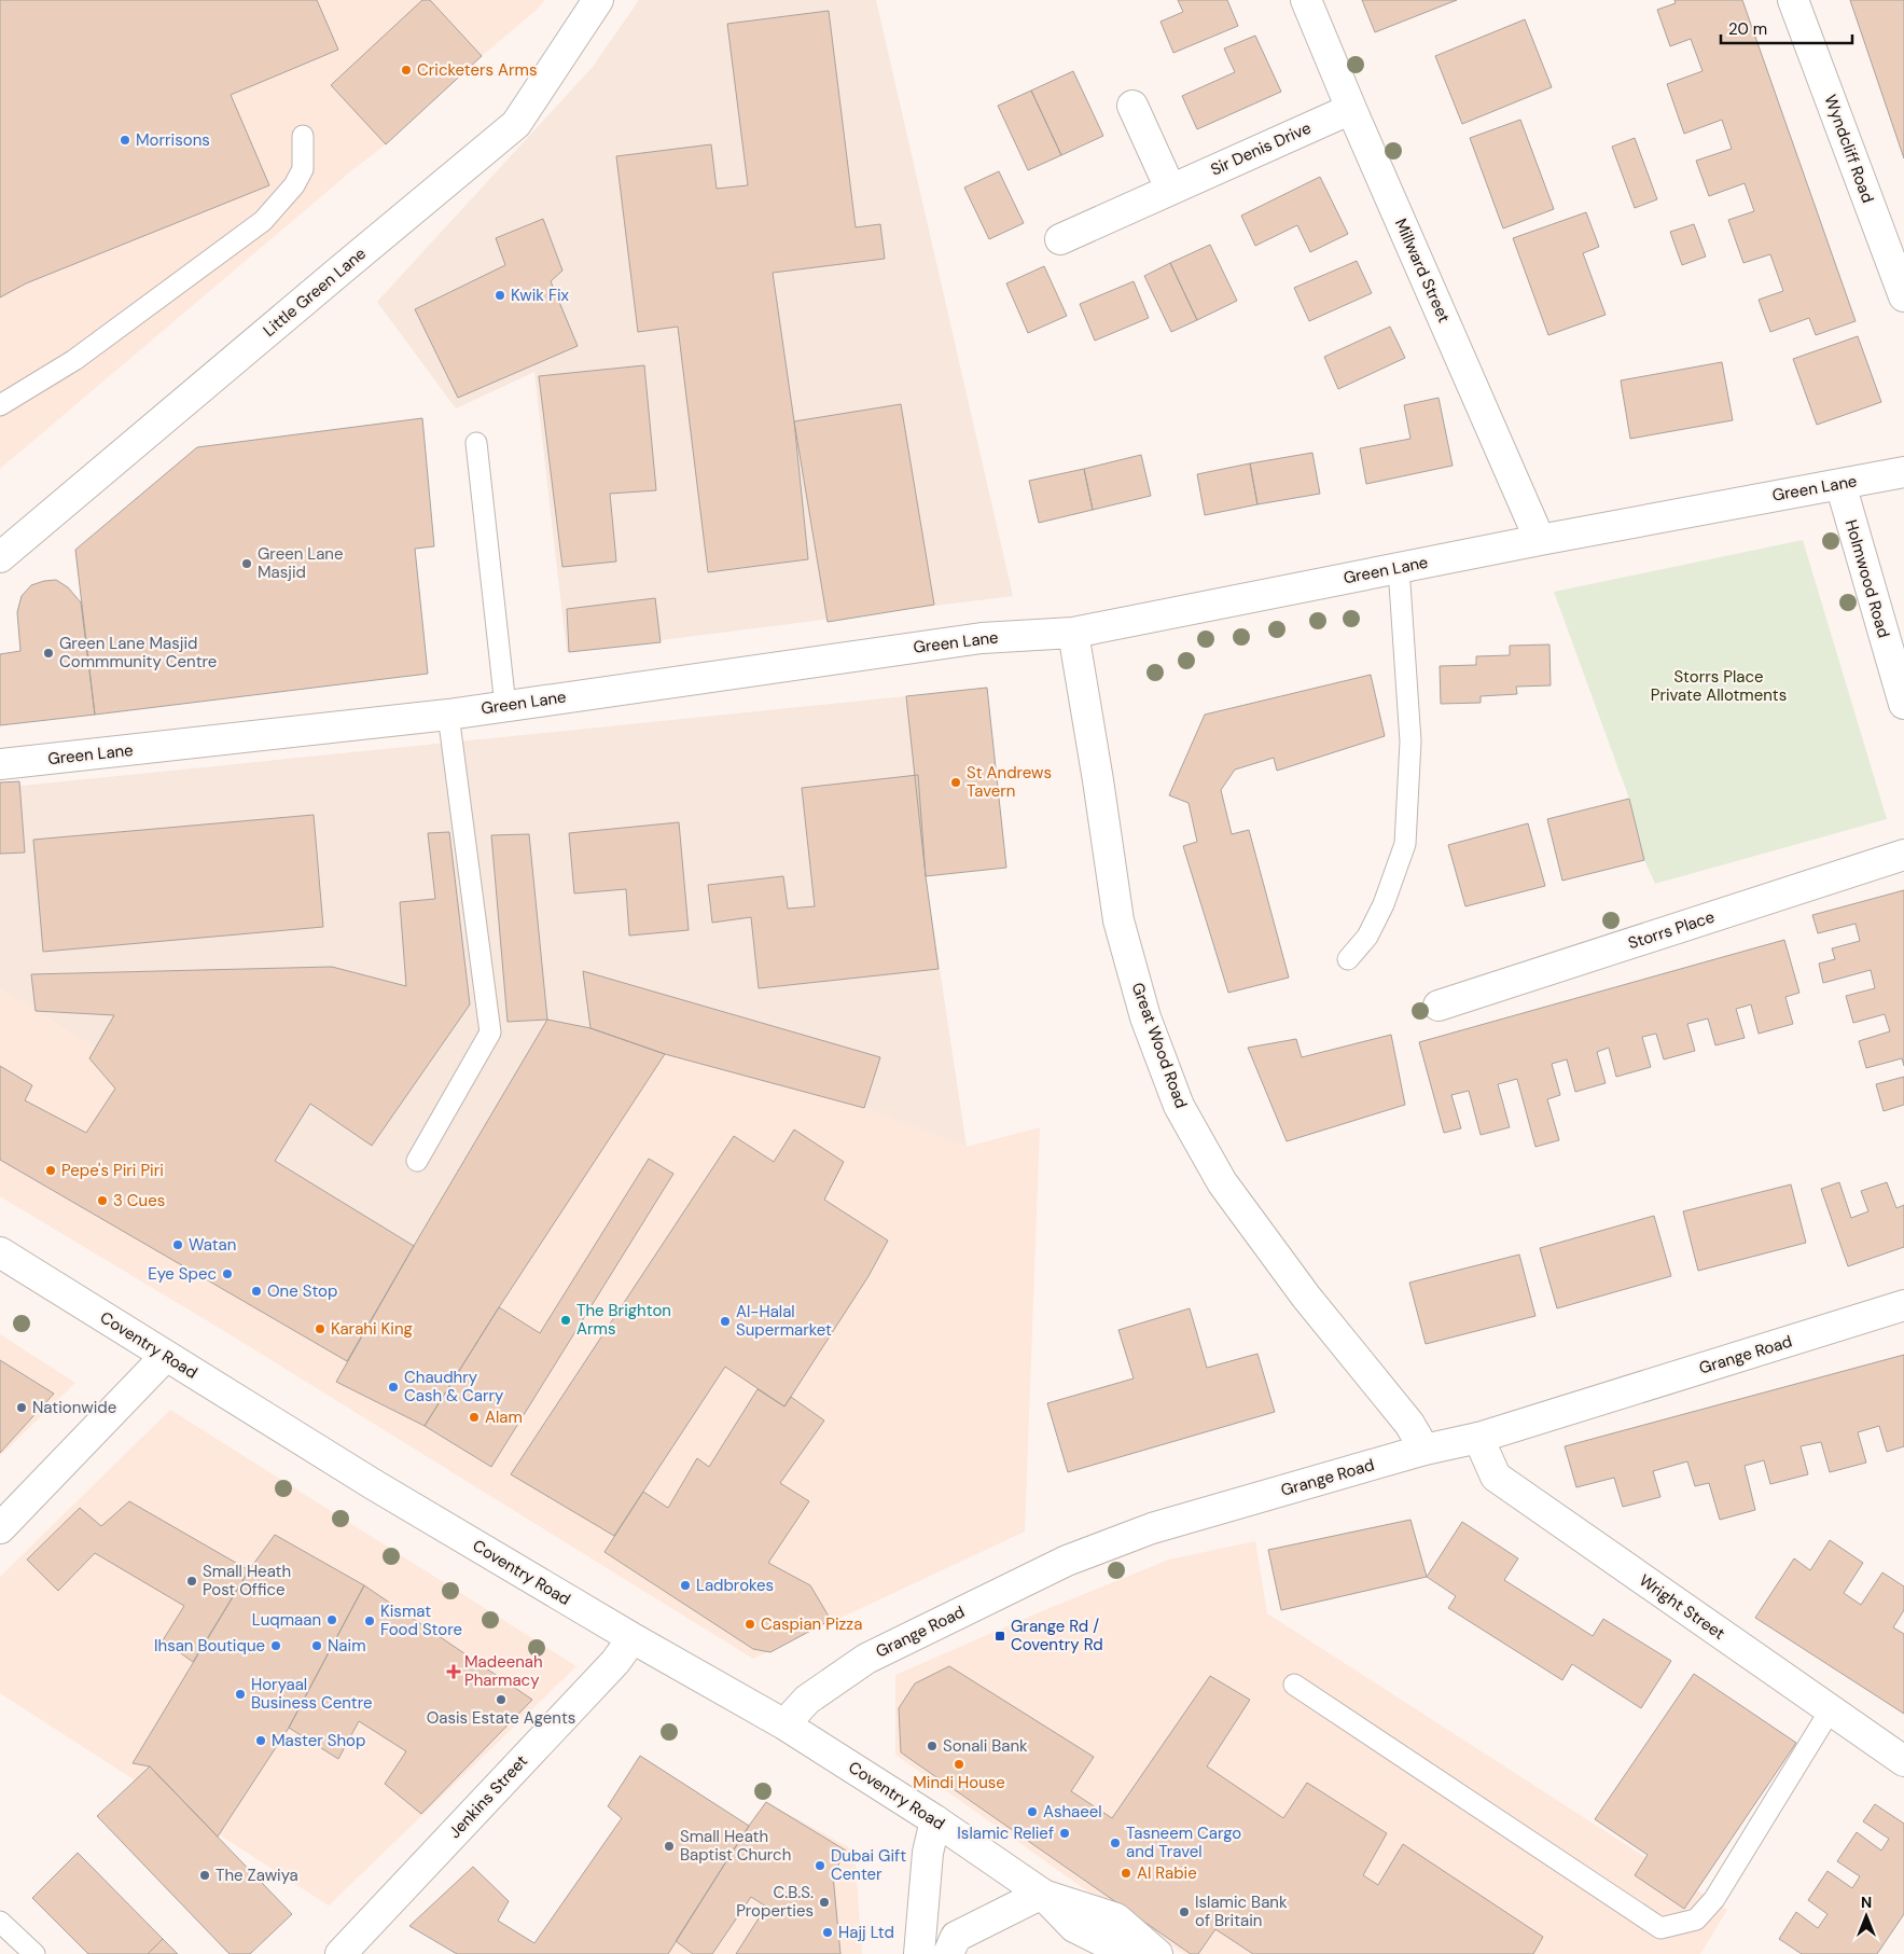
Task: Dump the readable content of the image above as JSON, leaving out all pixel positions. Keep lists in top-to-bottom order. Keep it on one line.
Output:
{"streets":{"street":["Sir Denis Drive","Wyndcliff Road","Millward Street","Little Green Lane","Green Lane","Holmwood Road","Storrs Place","Great Wood Road","Coventry Road","Grange Road","Wright Street","Jenkins Street"]},"crossings":[["Sir Denis Drive","Millward Street"],["Millward Street","Green Lane"],["Green Lane","Holmwood Road"],["Green Lane","Great Wood Road"],["Great Wood Road","Grange Road"],["Coventry Road","Grange Road"],["Coventry Road","Jenkins Street"],["Grange Road","Wright Street"]],"parks":["Storrs Place Private Allotments"],"places":{"other":["Cricketers Arms","Morrisons","Kwik Fix","Green Lane Masjid","Green Lane Masjid Commmunity Centre","St Andrews Tavern","Pepe's Piri Piri","3 Cues","Watan","Eye Spec","One Stop","The Brighton Arms","Al-Halal Supermarket","Karahi King","Chaudhry Cash & Carry","Nationwide","Alam","Small Heath Post Office","Ladbrokes","Luqmaan","Kismat Food Store","Caspian Pizza","Ihsan Boutique","Naim","Horyaal Business Centre","Oasis Estate Agents","Master Shop","Sonali Bank","Mindi House","Ashaeel","Islamic Relief","Tasneem Cargo and Travel","Small Heath Baptist Church","Dubai Gift Center","Al Rabie","The Zawiya","C.B.S. Properties","Islamic Bank of Britain","Hajj Ltd"],"transit":["Grange Rd / Coventry Rd"],"health":["Madeenah Pharmacy"]},"scale_bar":"20 m","north":"top"}
